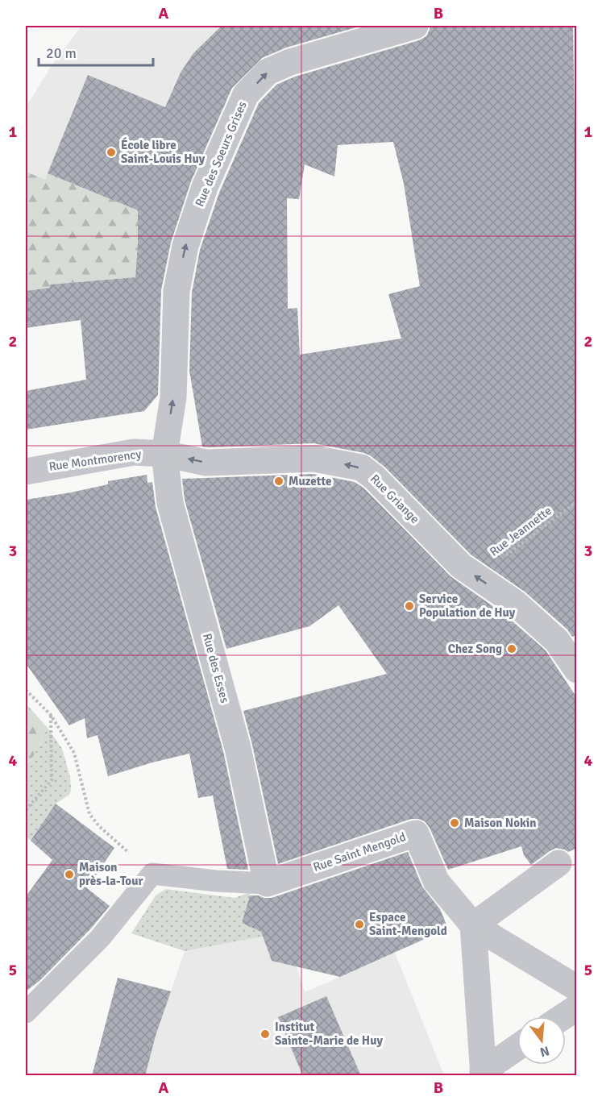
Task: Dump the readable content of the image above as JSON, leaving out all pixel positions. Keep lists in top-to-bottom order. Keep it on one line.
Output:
{"streets":{"street":["Rue des Soeurs Grises","Rue Montmorency","Rue Griange","Rue des Esses","Rue Saint Mengold"],"path":["Rue Jeannette"]},"crossings":[["Rue des Soeurs Grises","Rue Montmorency"],["Rue des Soeurs Grises","Rue Griange"],["Rue des Soeurs Grises","Rue des Esses"],["Rue Montmorency","Rue Griange"],["Rue Montmorency","Rue des Esses"],["Rue Griange","Rue Jeannette"],["Rue Griange","Rue des Esses"],["Rue des Esses","Rue Saint Mengold"]],"one_way":["Rue des Soeurs Grises","Rue Griange"],"places":["École libre Saint-Louis Huy","Muzette","Service Population de Huy","Chez Song","Maison Nokin","Maison près-la-Tour","Espace Saint-Mengold","Institut Sainte-Marie de Huy"],"scale_bar":"20 m","north":"bottom","grid":{"columns":["A","B"],"rows":["1","2","3","4","5"]}}
